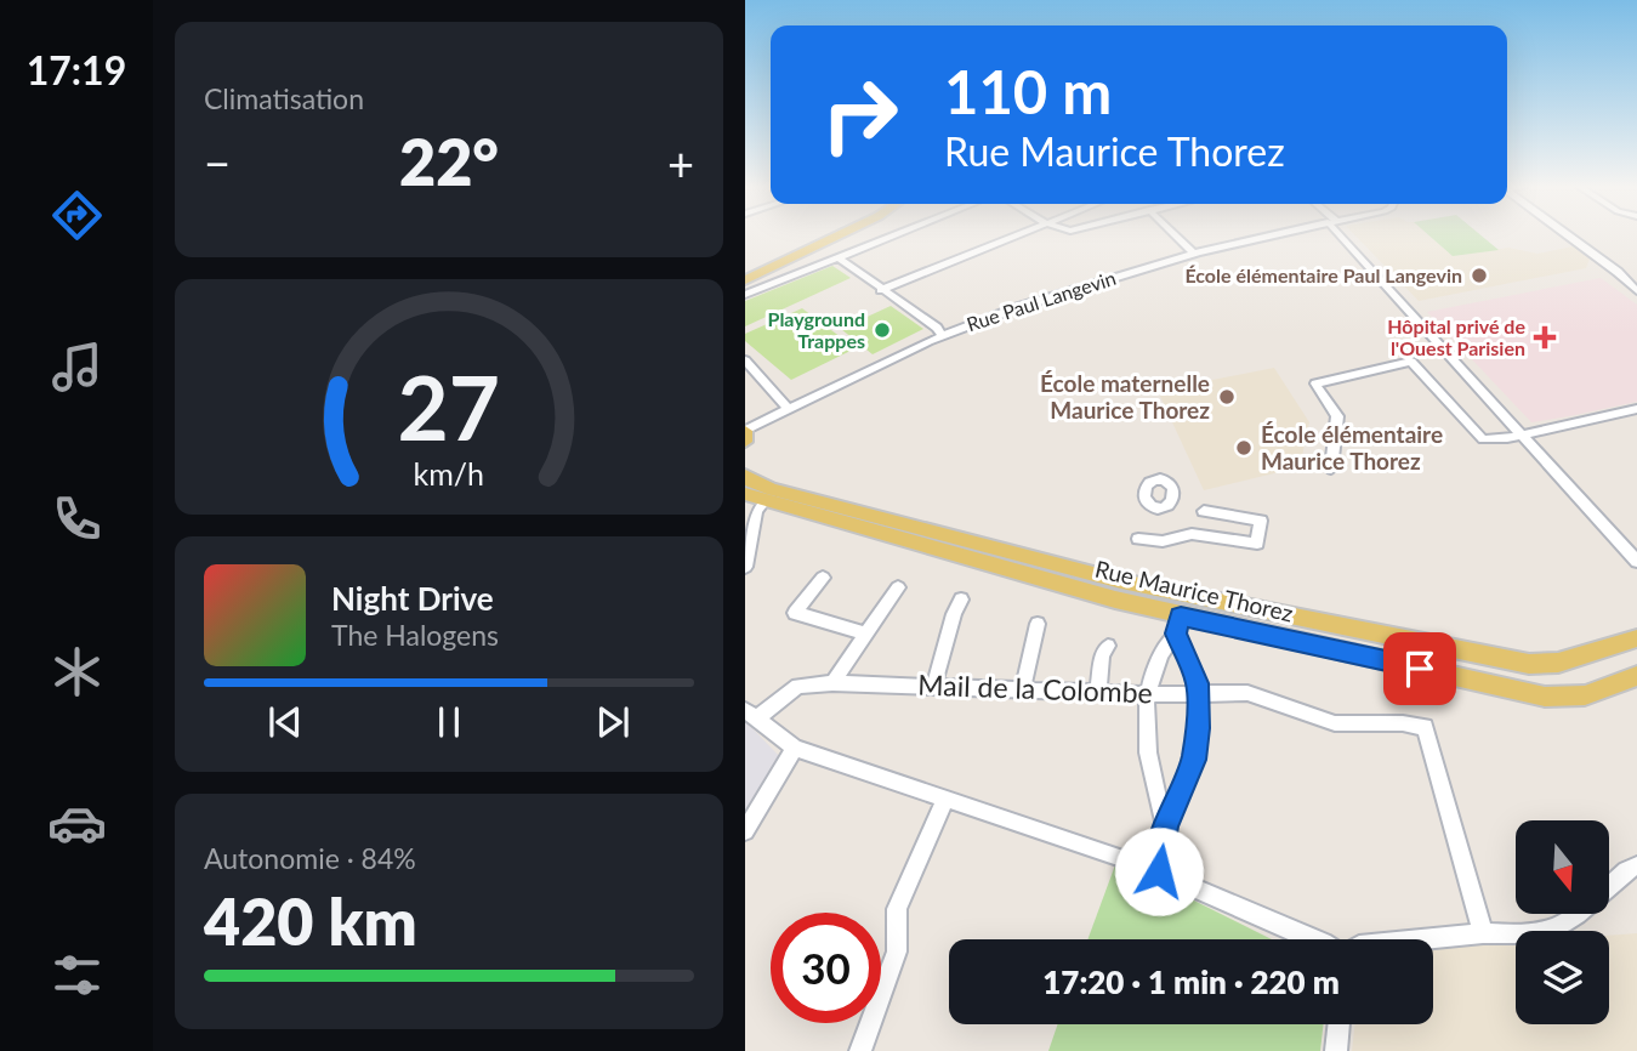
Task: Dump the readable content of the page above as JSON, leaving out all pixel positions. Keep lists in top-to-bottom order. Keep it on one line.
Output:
{"streets":{"main road":["Rue Maurice Thorez"],"street":["Rue Paul Langevin","Mail de la Colombe"]},"places":{"other":["École élémentaire Paul Langevin","Playground Trappes","École maternelle Maurice Thorez","École élémentaire Maurice Thorez"],"health":["Hôpital privé de l'Ouest Parisien"]},"north":"bottom","page":{"tabs":"17:19","tile":["Climatisation",["Autonomie · 84%","420 km"]],"turn":["110 m","Rue Maurice Thorez"],"heat":["−","22°","+"],"song":["Night Drive","The Halogens"],"limit":"30","trip":"17:20 · 1 min · 220 m","gauge":["27","km/h"]}}
